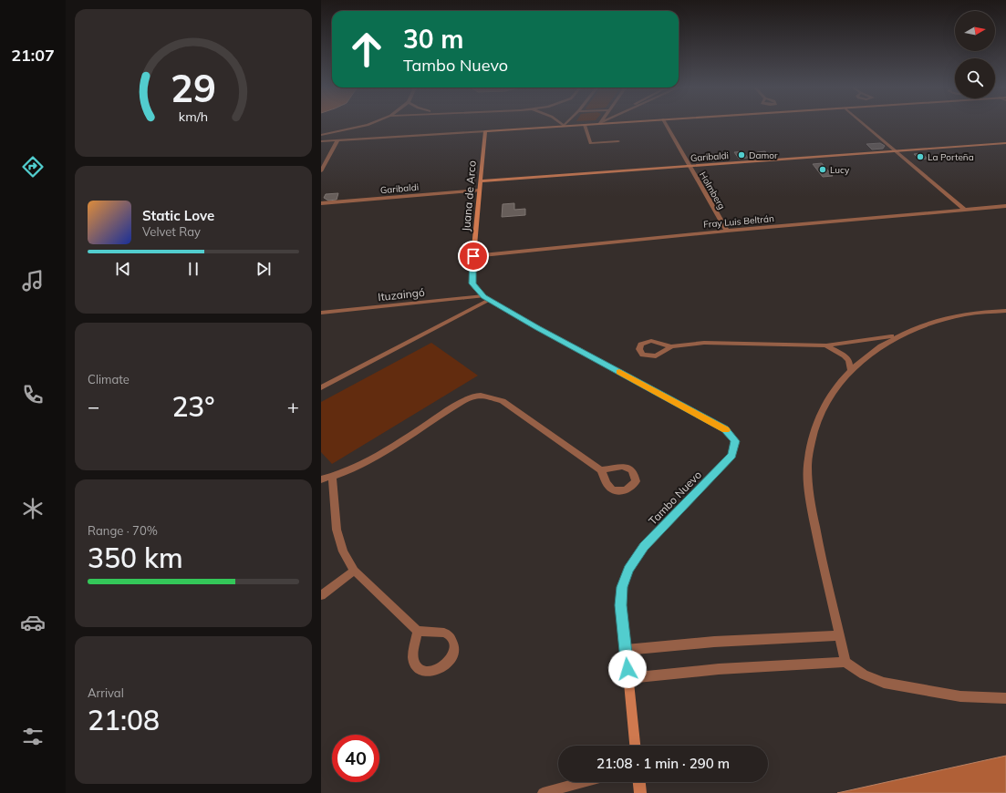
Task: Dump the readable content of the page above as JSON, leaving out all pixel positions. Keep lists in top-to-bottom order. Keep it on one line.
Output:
{"streets":{"street":["Garibaldi","Holmberg","Juana de Arco","Fray Luis Beltrán","Ituzaingó","Tambo Nuevo"]},"crossings":[["Garibaldi","Holmberg"],["Garibaldi","Juana de Arco"],["Holmberg","Fray Luis Beltrán"],["Juana de Arco","Fray Luis Beltrán"],["Juana de Arco","Ituzaingó"],["Juana de Arco","Tambo Nuevo"]],"places":["Damor","La Porteña","Lucy"],"north":"right","page":{"tabs":"21:07","turn":["30 m","Tambo Nuevo"],"song":["Static Love","Velvet Ray"],"tile":["Climate",["Range · 70%","350 km"],["Arrival","21:08"]],"heat":["−","23°","+"],"limit":"40","trip":"21:08 · 1 min · 290 m","gauge":["29","km/h"]}}
